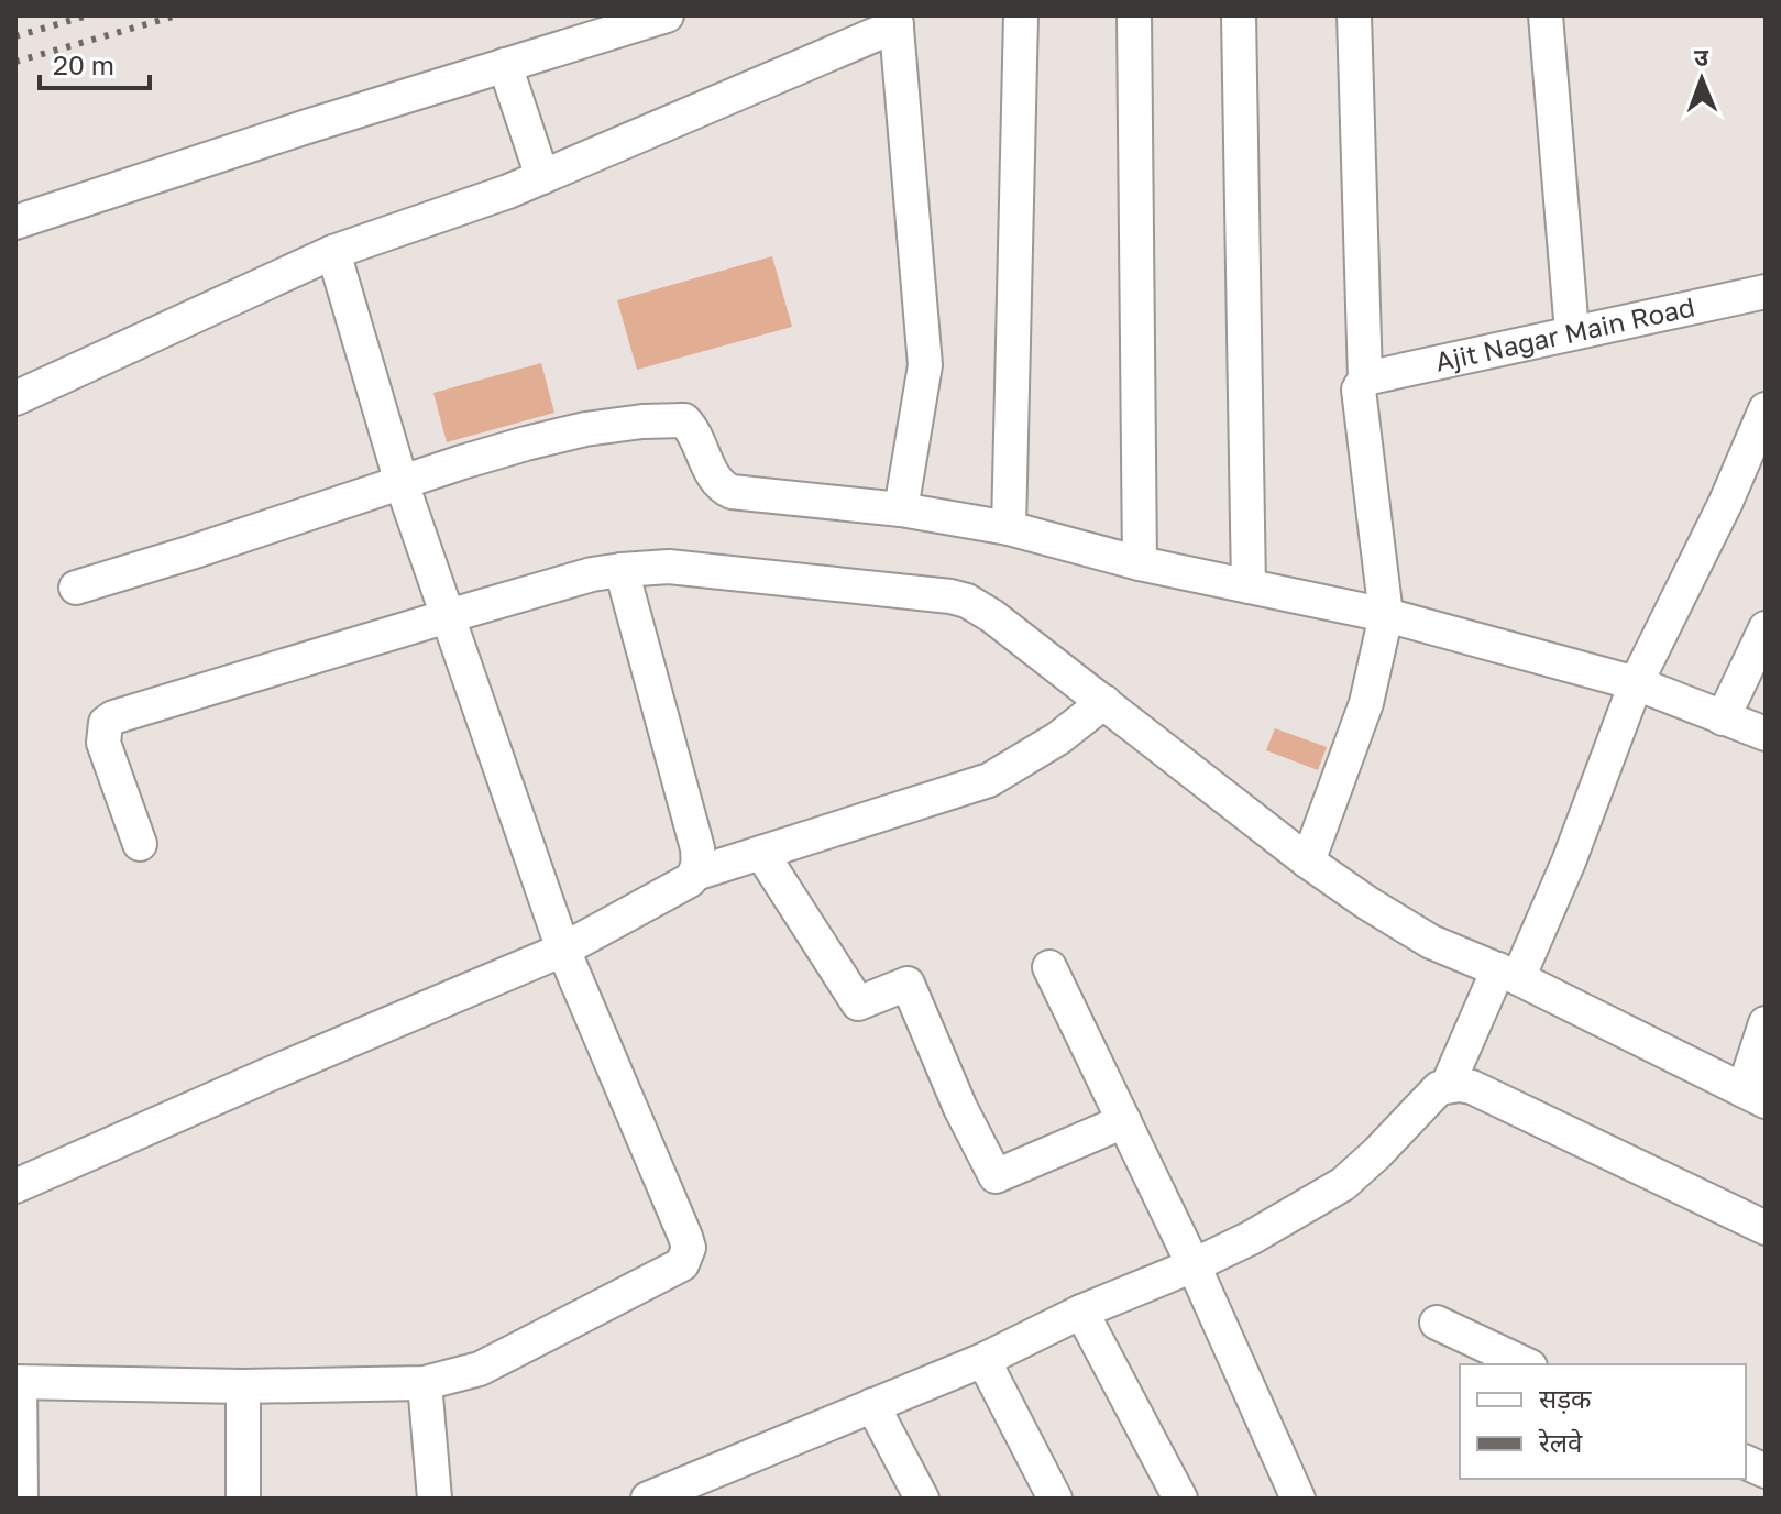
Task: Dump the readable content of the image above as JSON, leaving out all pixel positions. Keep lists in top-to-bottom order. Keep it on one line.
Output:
{"streets":{"street":["Ajit Nagar Main Road"]},"legend":["सड़क","रेलवे"],"scale_bar":"20 m","north":"top"}
